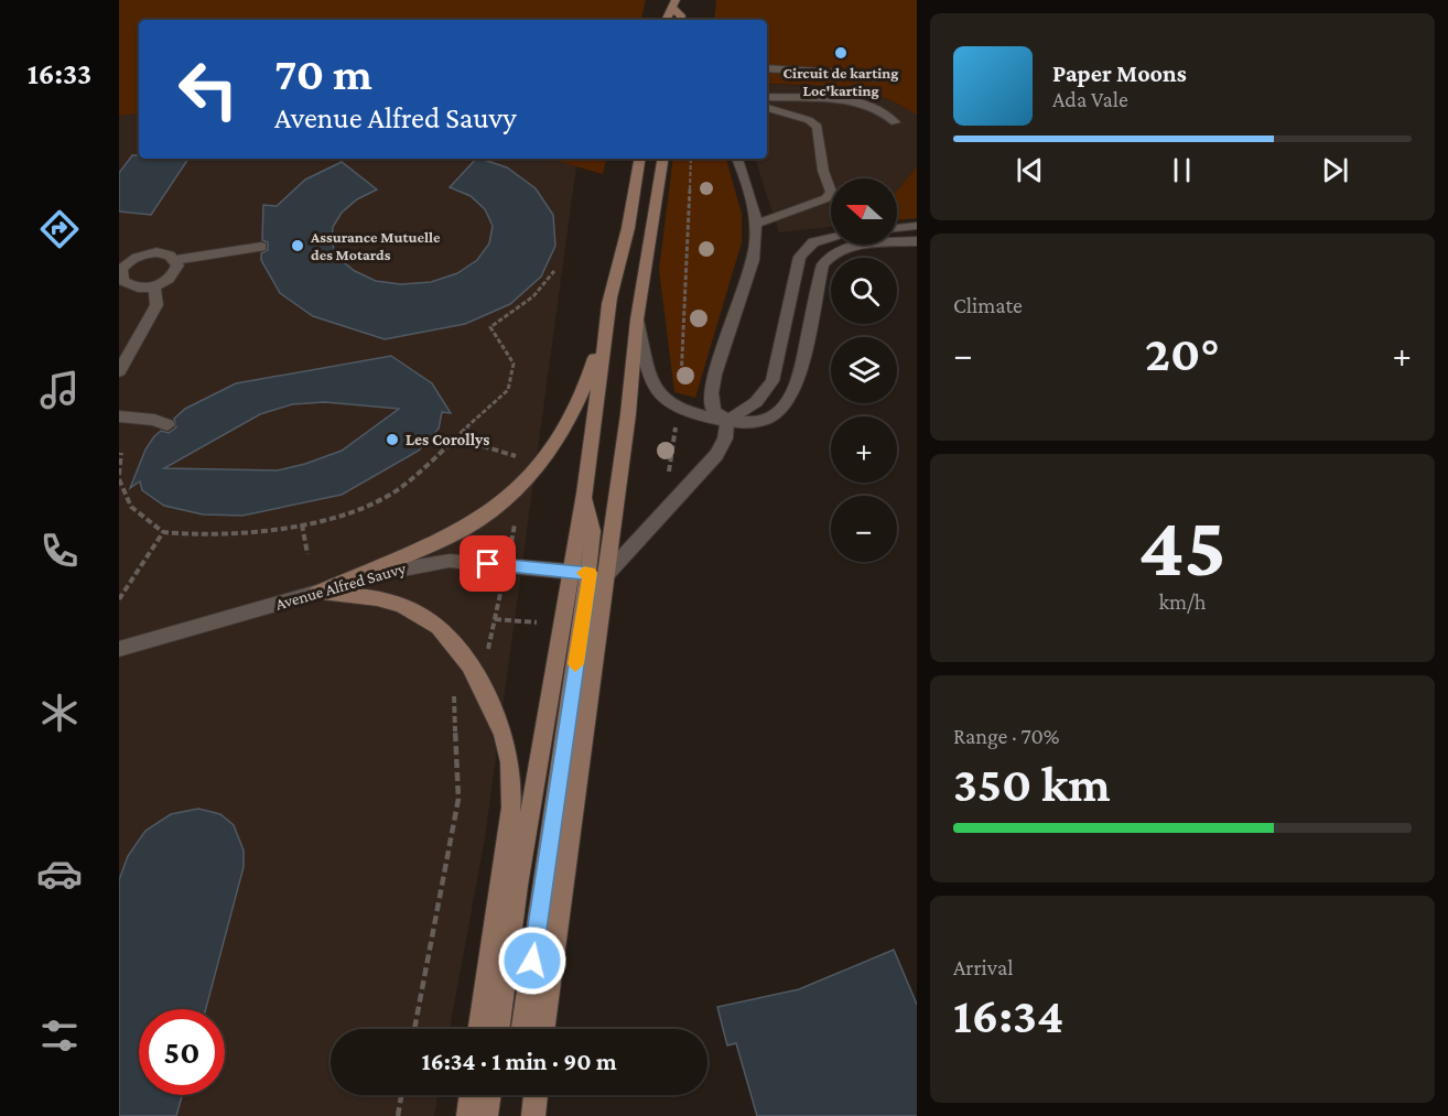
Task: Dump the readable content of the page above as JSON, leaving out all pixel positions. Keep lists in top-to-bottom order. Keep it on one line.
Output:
{"streets":{"street":["Avenue Alfred Sauvy"]},"places":["Circuit de karting Loc'karting","Assurance Mutuelle des Motards","Les Corollys"],"north":"left","page":{"tabs":"16:33","turn":["70 m","Avenue Alfred Sauvy"],"song":["Paper Moons","Ada Vale"],"map_buttons":["+","−"],"tile":["Climate",["45","km/h"],["Range · 70%","350 km"],["Arrival","16:34"]],"heat":["−","20°","+"],"limit":"50","trip":"16:34 · 1 min · 90 m"}}
